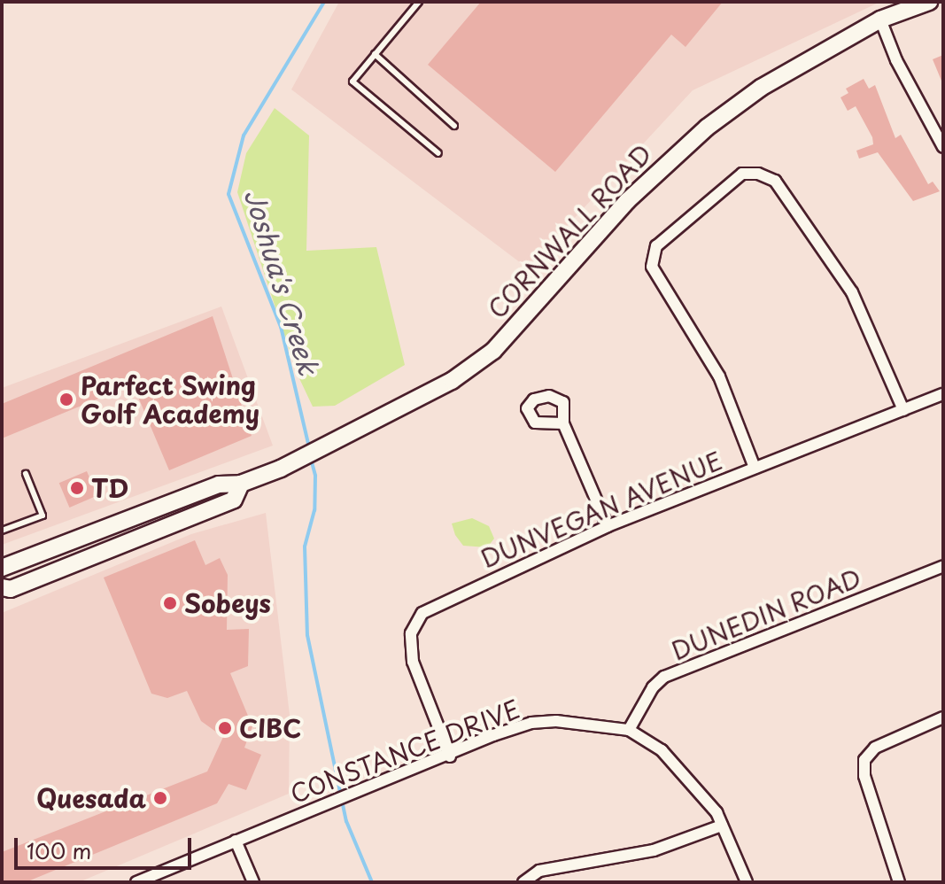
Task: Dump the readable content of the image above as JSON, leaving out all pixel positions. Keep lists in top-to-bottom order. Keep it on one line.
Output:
{"streets":{"main road":["CORNWALL ROAD"],"street":["DUNVEGAN AVENUE","DUNEDIN ROAD","CONSTANCE DRIVE"]},"crossings":[["DUNVEGAN AVENUE","CONSTANCE DRIVE"],["DUNEDIN ROAD","CONSTANCE DRIVE"]],"water":["Joshua's Creek"],"places":["Parfect Swing Golf Academy","TD","Sobeys","CIBC","Quesada"],"scale_bar":"100 m"}
